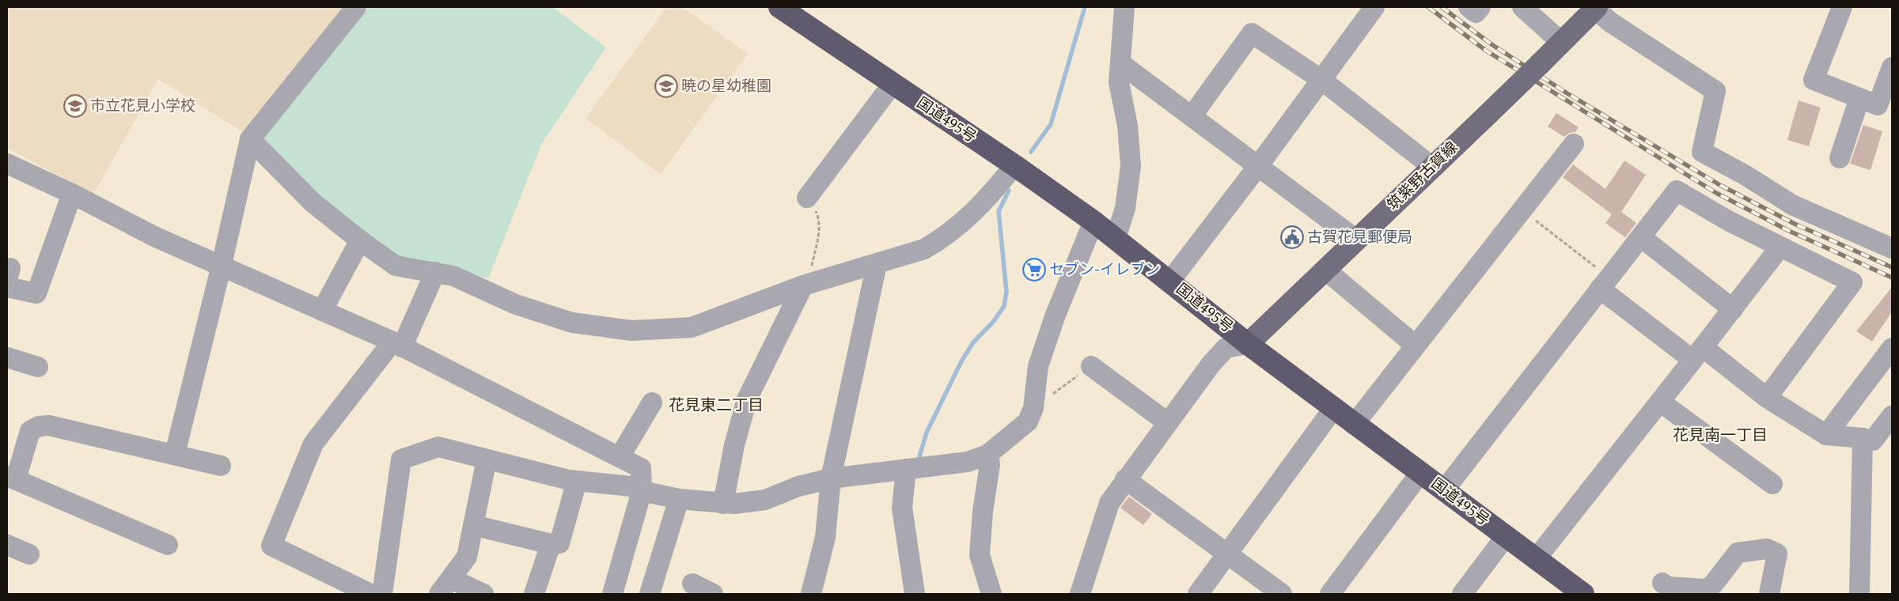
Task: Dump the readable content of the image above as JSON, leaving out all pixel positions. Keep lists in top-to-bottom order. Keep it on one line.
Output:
{"streets":{"highway":["国道495号"],"main road":["筑紫野古賀線"]},"crossings":[["国道495号","筑紫野古賀線"]],"districts":["花見東二丁目","花見南一丁目"],"places":{"school or university":["暁の星幼稚園","市立花見小学校"],"public building":["古賀花見郵便局"],"supermarket":["セブン-イレブン"]}}
